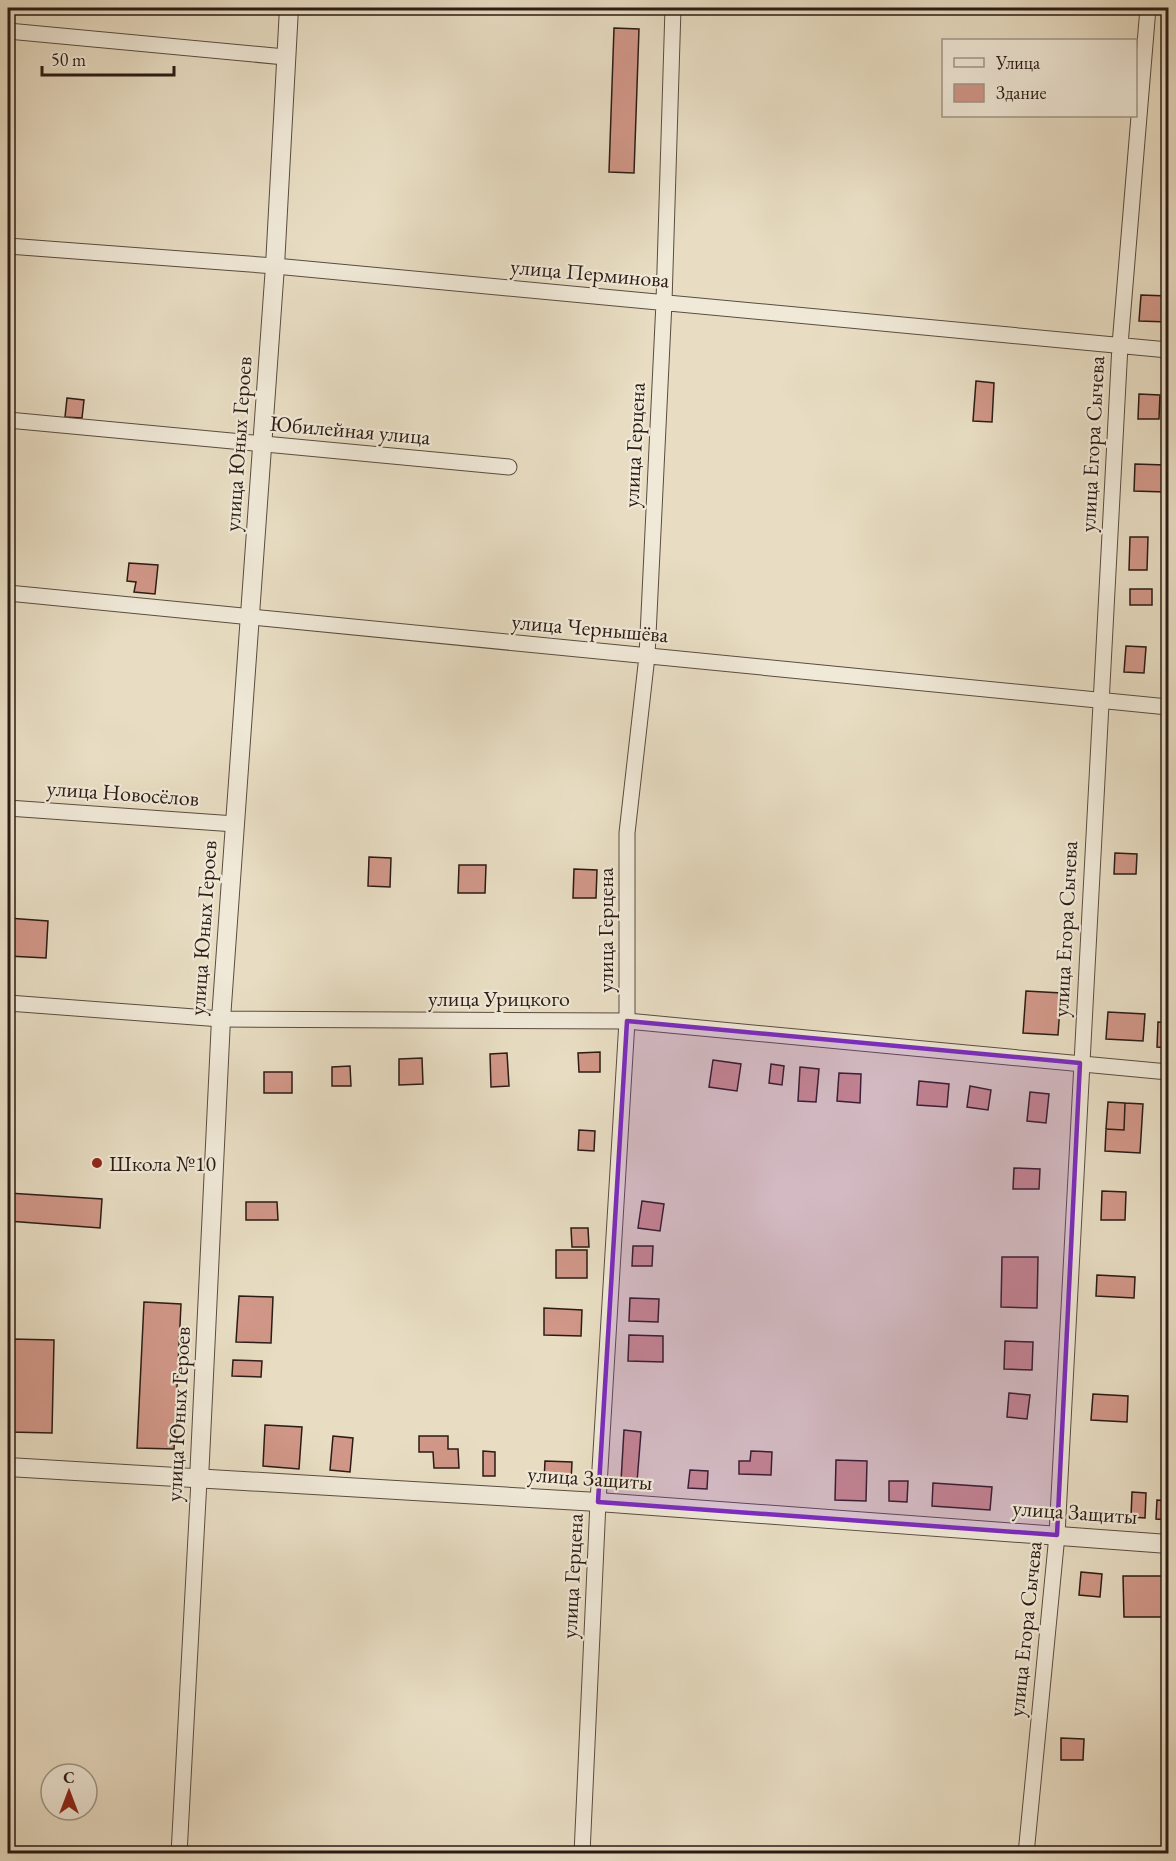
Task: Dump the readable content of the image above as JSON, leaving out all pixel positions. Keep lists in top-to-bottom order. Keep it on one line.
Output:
{"streets":{"street":["улица Перминова","Юбилейная улица","улица Юных Героев","улица Егора Сычева","улица Герцена","улица Чернышёва","улица Новосёлов","улица Урицкого","улица Защиты"]},"crossings":[["улица Перминова","улица Юных Героев"],["улица Перминова","улица Егора Сычева"],["улица Перминова","улица Герцена"],["Юбилейная улица","улица Юных Героев"],["улица Юных Героев","улица Чернышёва"],["улица Юных Героев","улица Новосёлов"],["улица Юных Героев","улица Урицкого"],["улица Юных Героев","улица Защиты"],["улица Егора Сычева","улица Чернышёва"],["улица Егора Сычева","улица Урицкого"],["улица Егора Сычева","улица Защиты"],["улица Герцена","улица Чернышёва"],["улица Герцена","улица Урицкого"],["улица Герцена","улица Защиты"]],"places":["Школа №10"],"legend":["Улица","Здание"],"scale_bar":"50 m","north":"top"}
